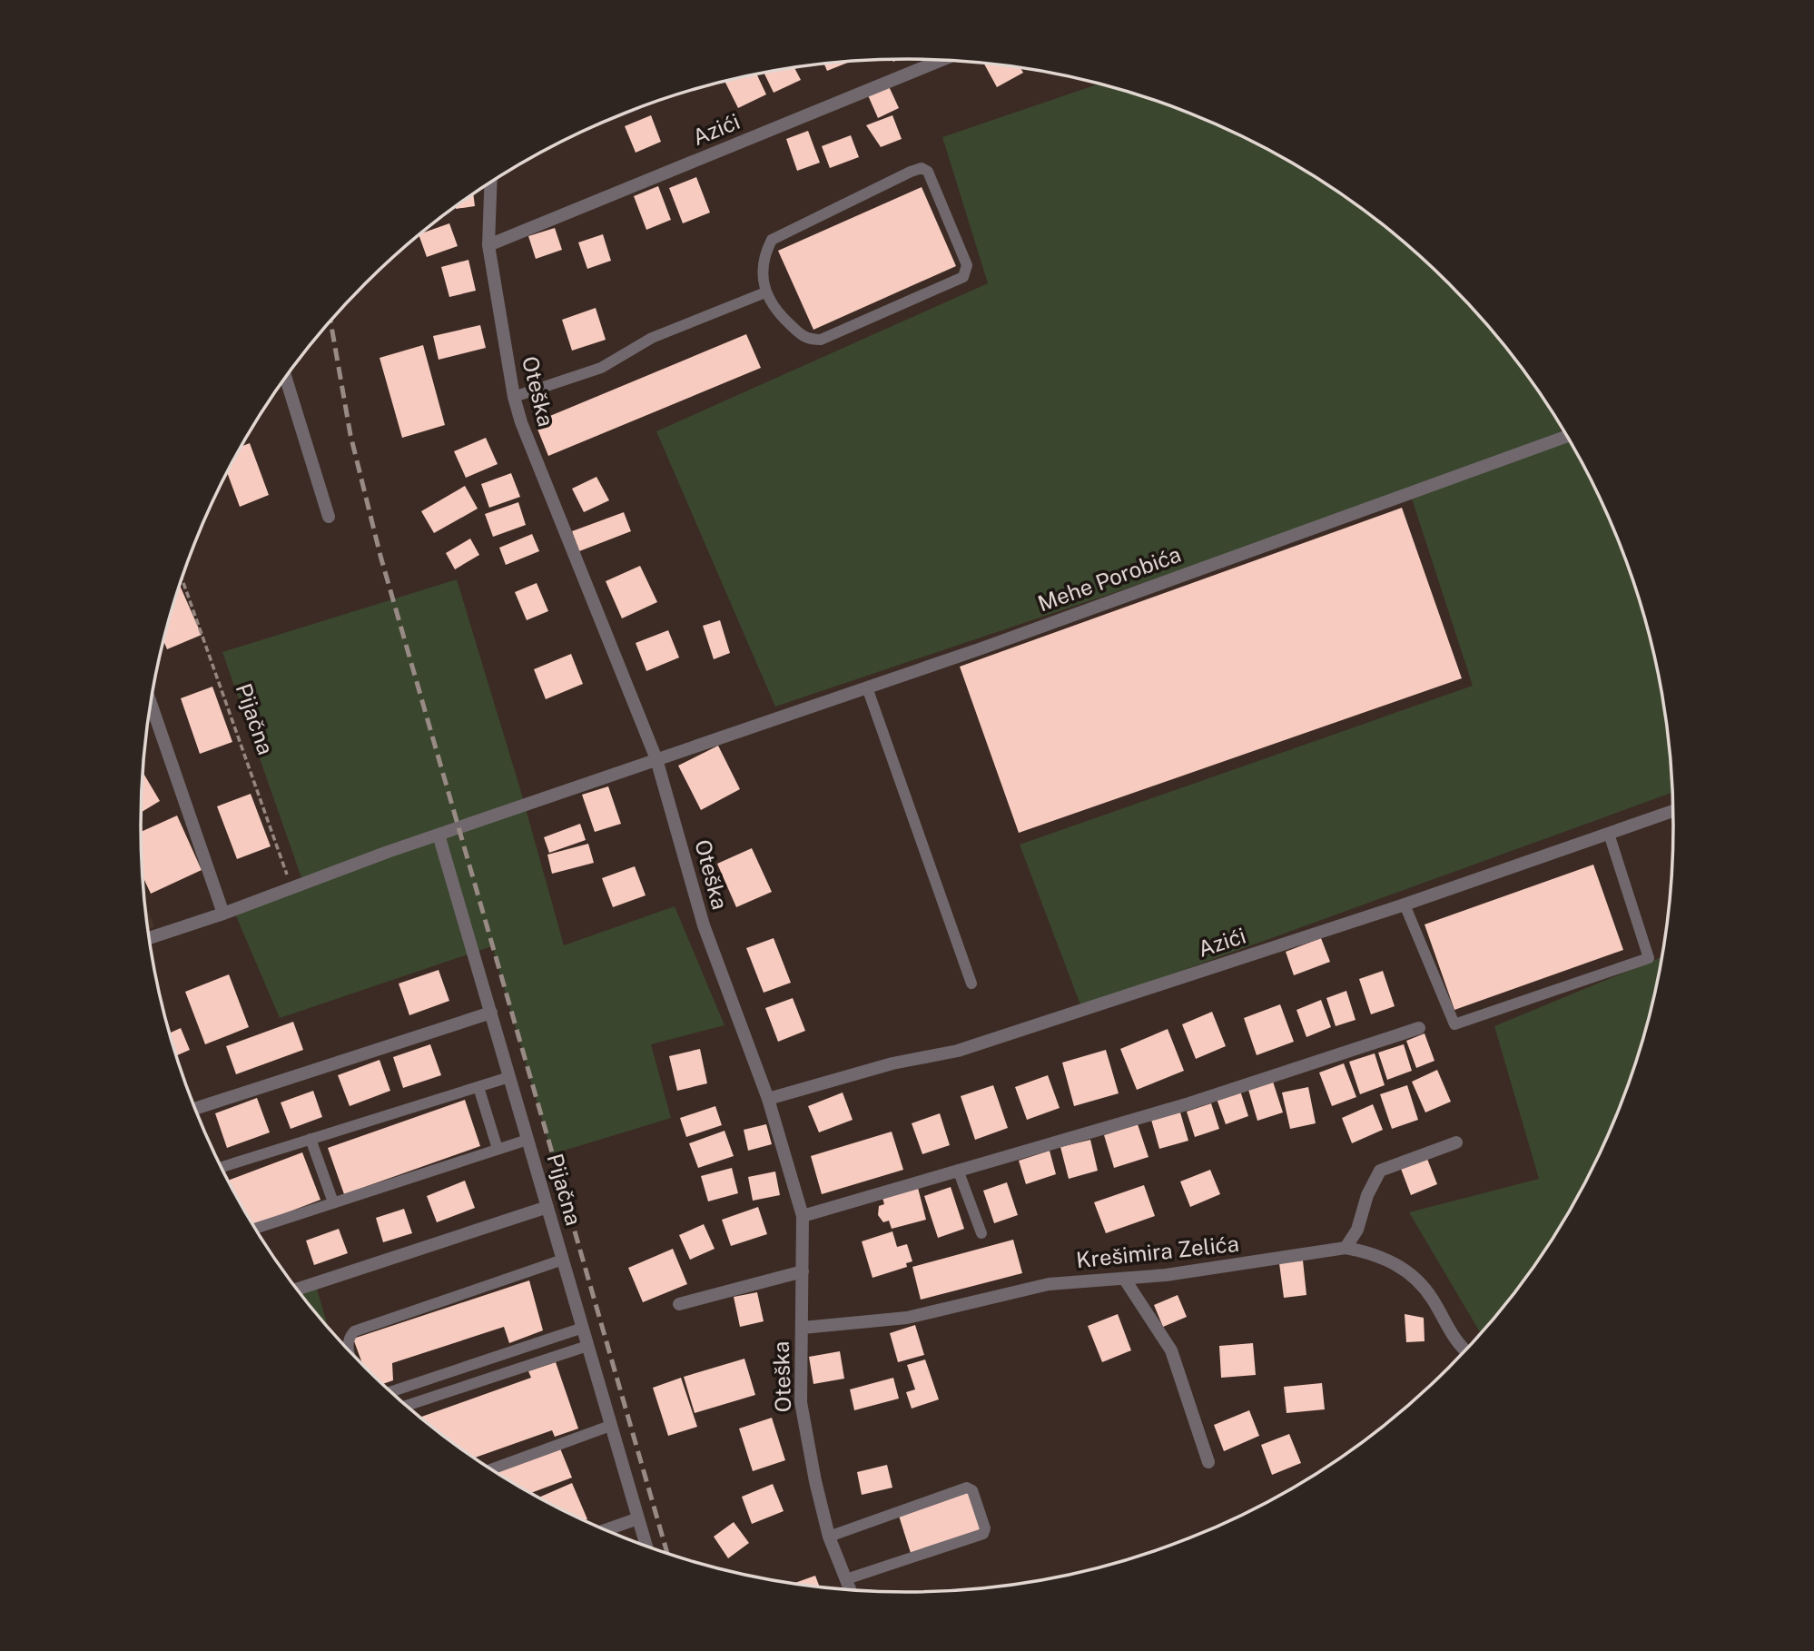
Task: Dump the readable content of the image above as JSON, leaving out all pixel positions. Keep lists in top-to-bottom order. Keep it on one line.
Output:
{"streets":{"street":["Azići","Oteška","Mehe Porobića","Pijačna","Krešimira Zelića"]},"crossings":[["Azići","Oteška"],["Oteška","Mehe Porobića"],["Oteška","Krešimira Zelića"]]}
